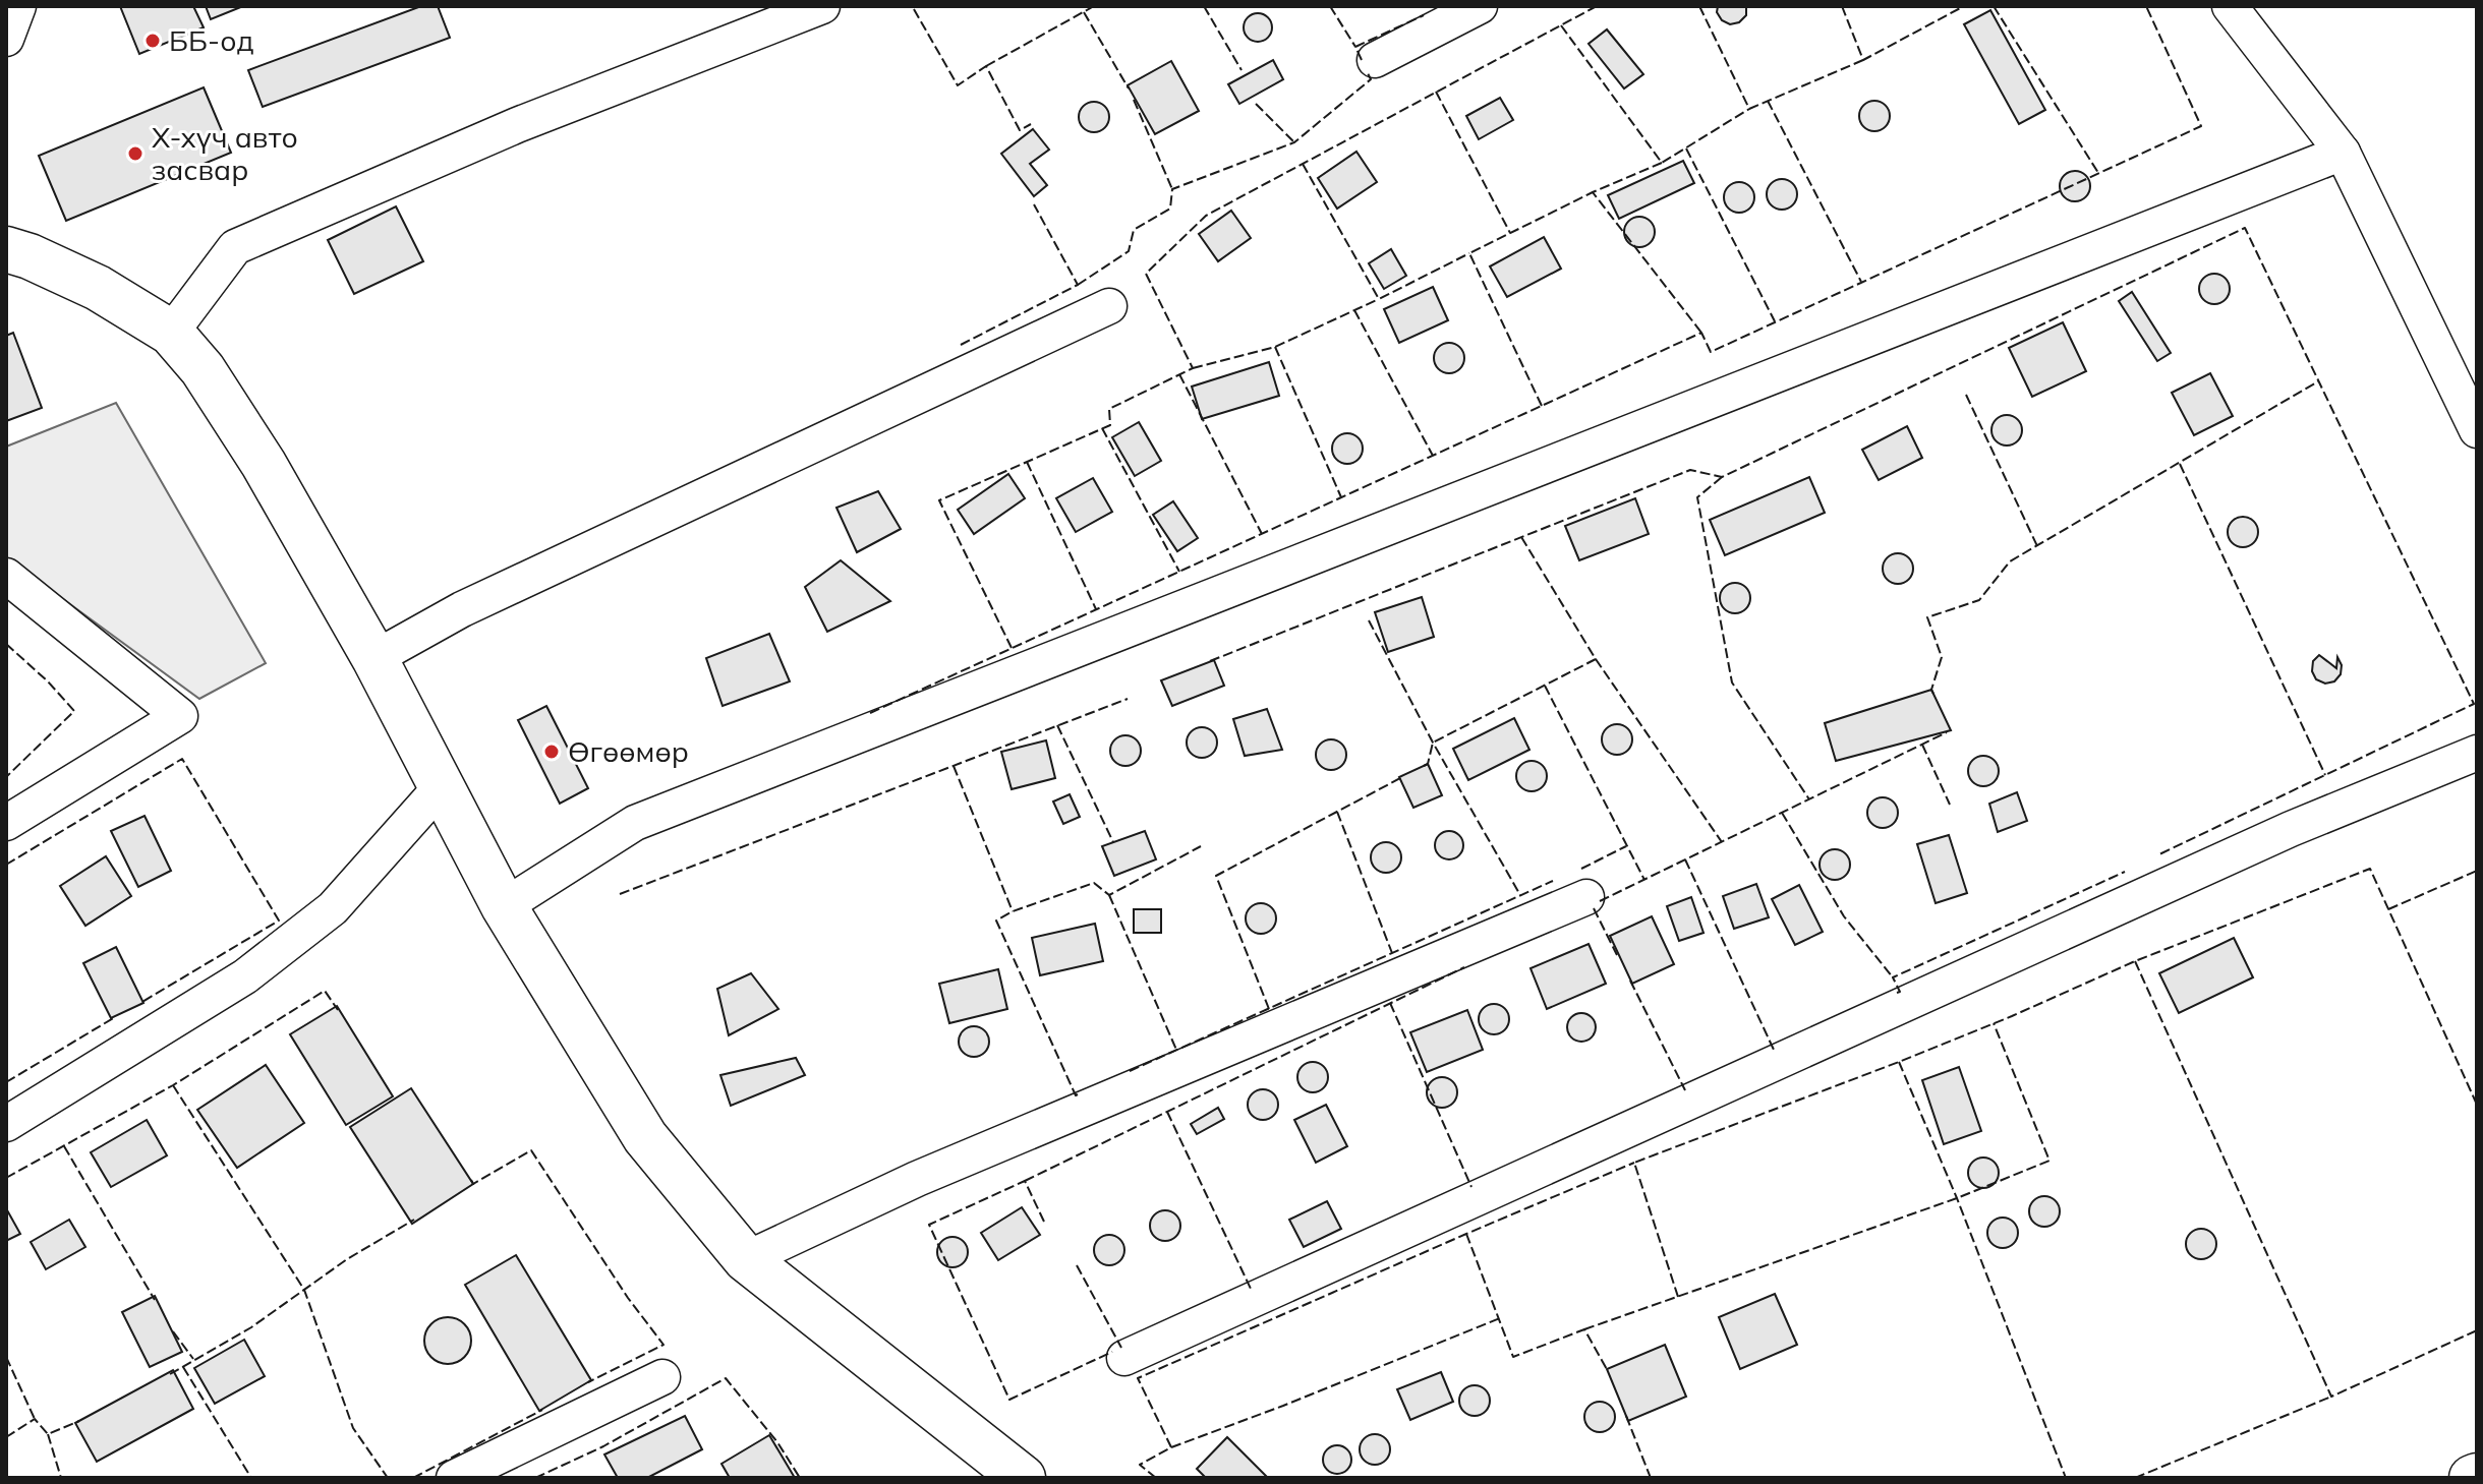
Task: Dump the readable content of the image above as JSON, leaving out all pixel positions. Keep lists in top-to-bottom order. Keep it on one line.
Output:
{"places":["ББ-од","Х-хүч авто засвар","Өгөөмөр"]}
